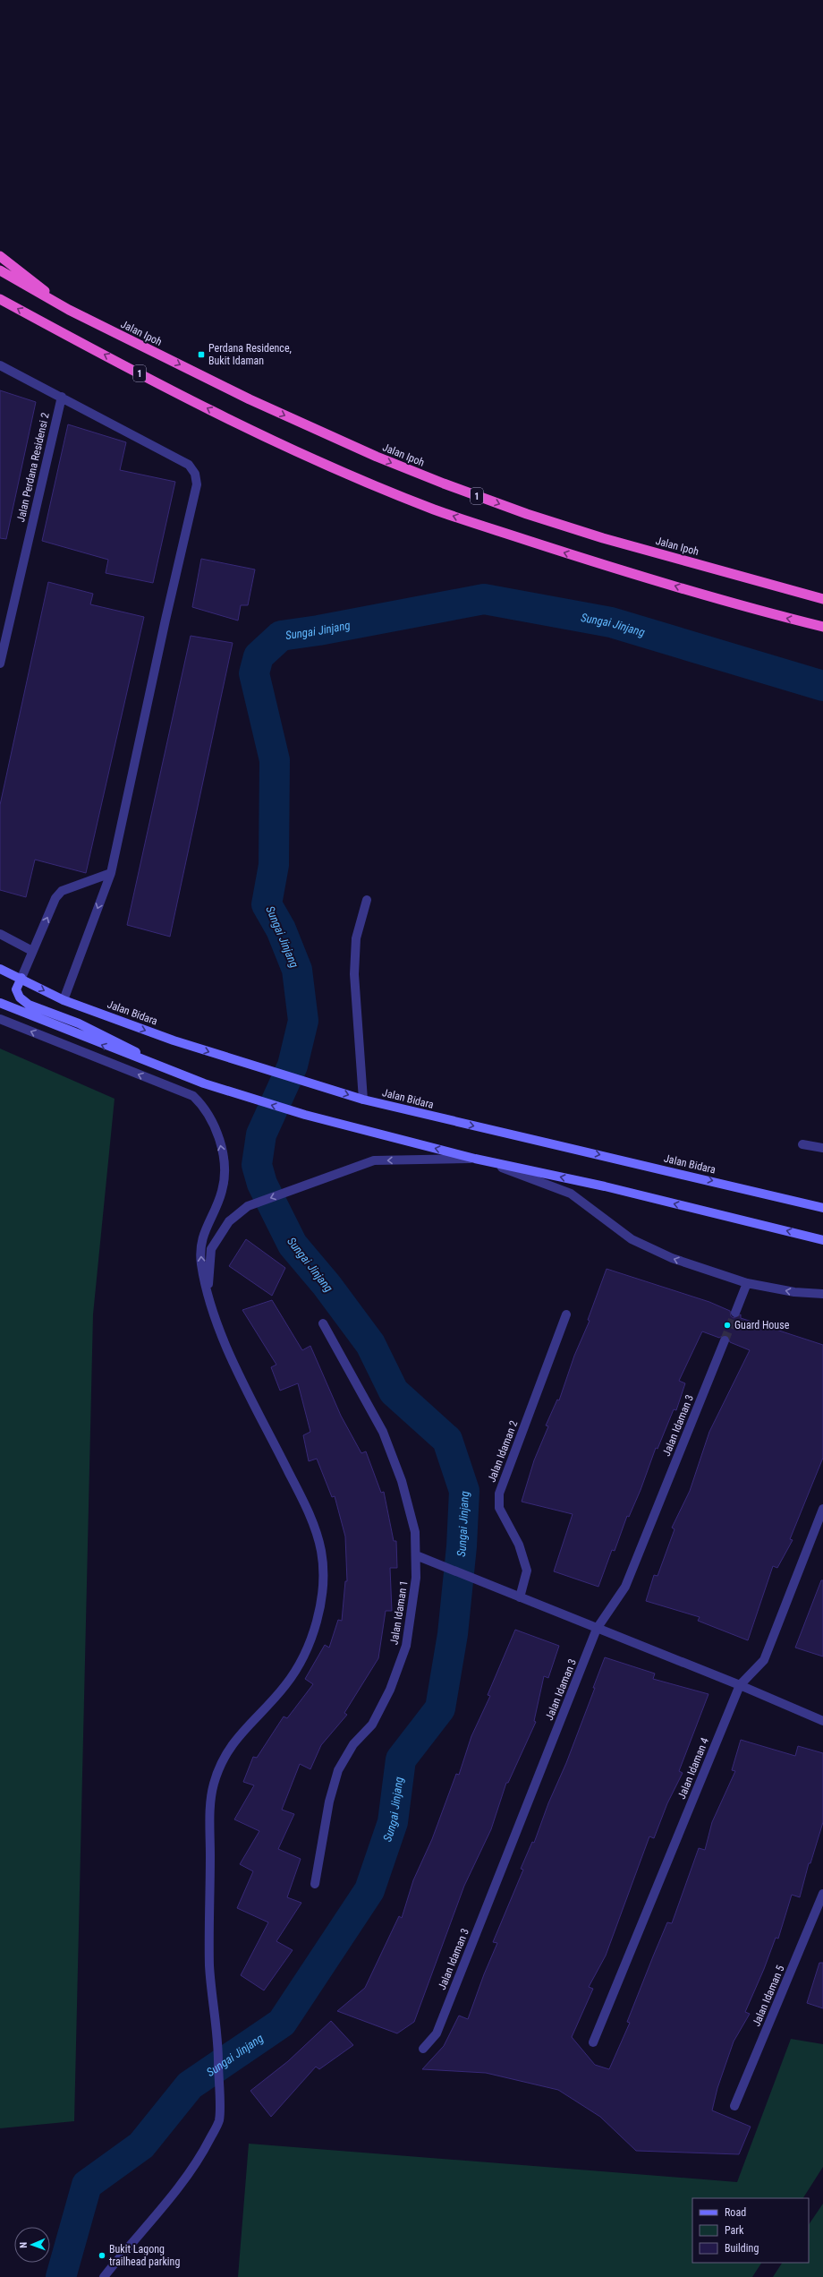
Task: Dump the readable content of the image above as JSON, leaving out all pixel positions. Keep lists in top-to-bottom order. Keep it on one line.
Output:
{"streets":{"highway":["Jalan Ipoh","1"],"main road":["Jalan Bidara"],"street":["Jalan Perdana Residensi 2","Jalan Idaman 3","Jalan Idaman 2","Jalan Idaman 1","Jalan Idaman 4","Jalan Idaman 5"]},"water":["Sungai Jinjang"],"places":{"transit":["Perdana Residence, Bukit Idaman"],"other":["Guard House","Bukit Lagong trailhead parking"]},"legend":["Road","Park","Building"],"north":"left"}
